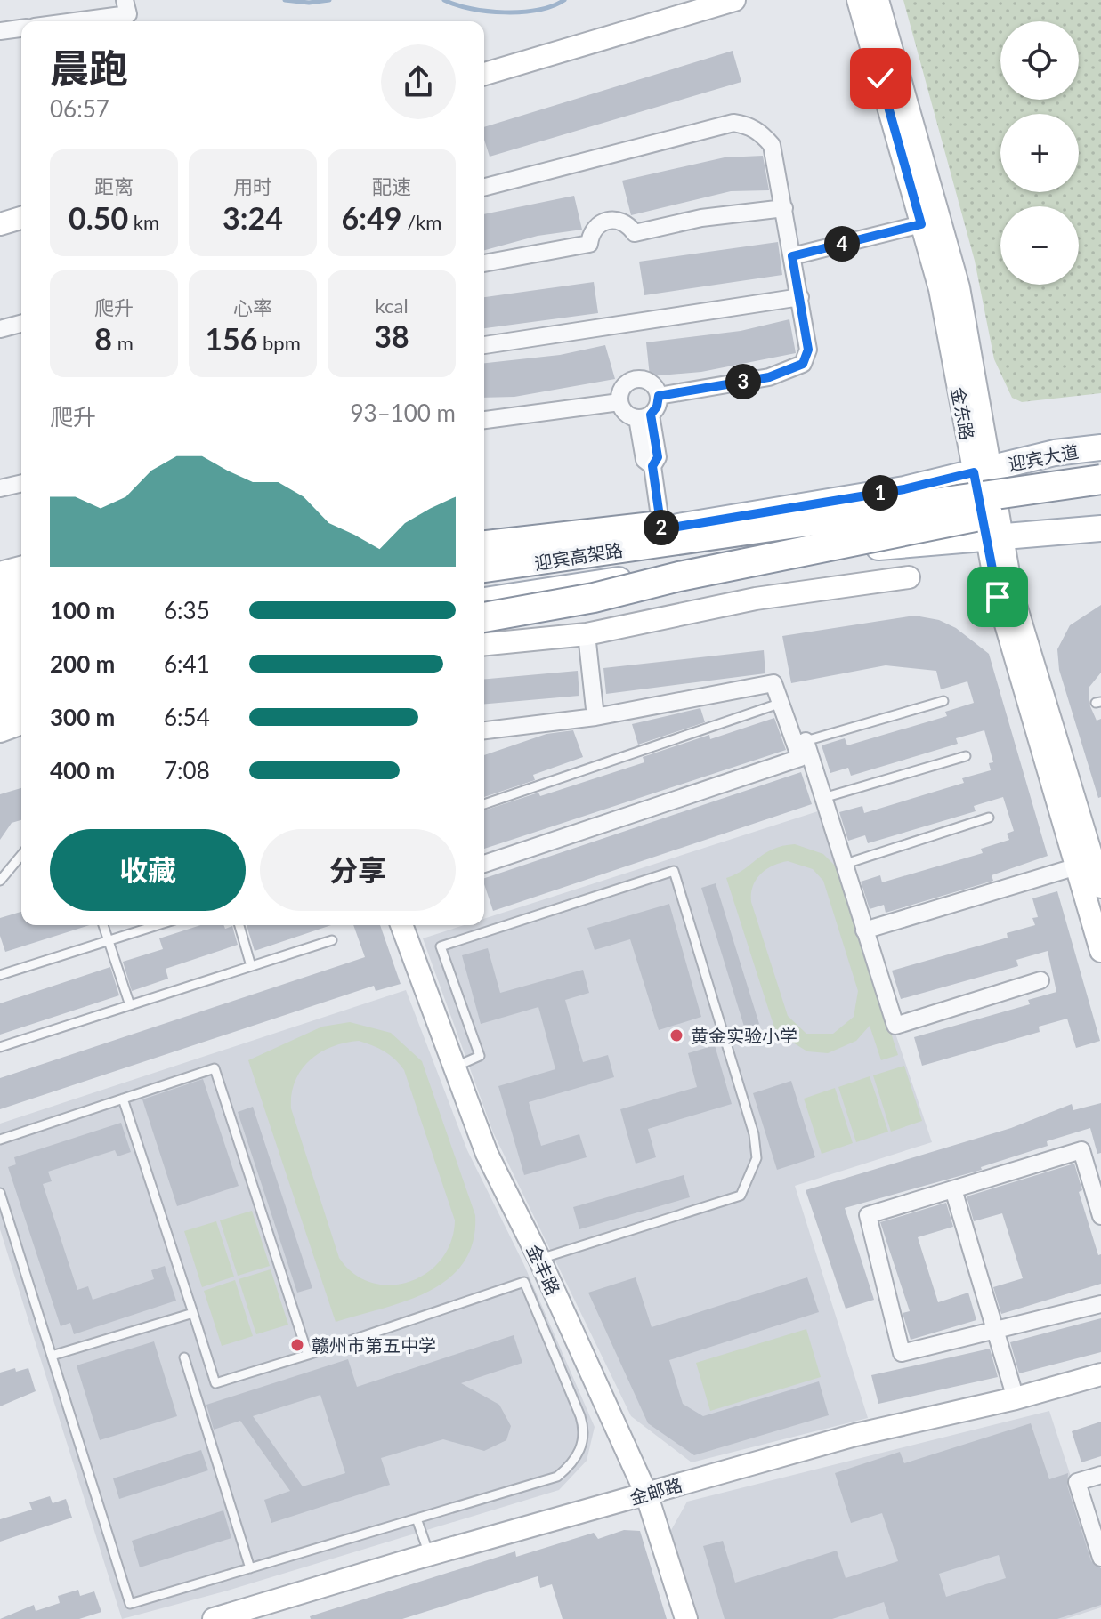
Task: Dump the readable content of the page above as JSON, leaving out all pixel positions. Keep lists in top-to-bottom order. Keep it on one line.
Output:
{"streets":{"highway":["迎宾高架路"],"main road":["迎宾大道"],"street":["金东路","金丰路","金邮路"]},"crossings":[["金东路","迎宾大道"],["金东路","迎宾高架路"],["金丰路","金邮路"]],"places":["黄金实验小学","赣州市第五中学"],"page":{"map_buttons":["+","−"],"heading":["晨跑","06:57"],"stats":[["距离","0.50 km"],["用时","3:24"],["配速","6:49 /km"],["爬升","8 m"],["心率","156 bpm"],["kcal","38"]],"pins":["4","3","1","2"],"chart":["爬升","93–100 m"],"list":[{"name":"100 m","note":"6:35"},{"name":"200 m","note":"6:41"},{"name":"300 m","note":"6:54"},{"name":"400 m","note":"7:08"}],"buttons":["收藏","分享"]}}
